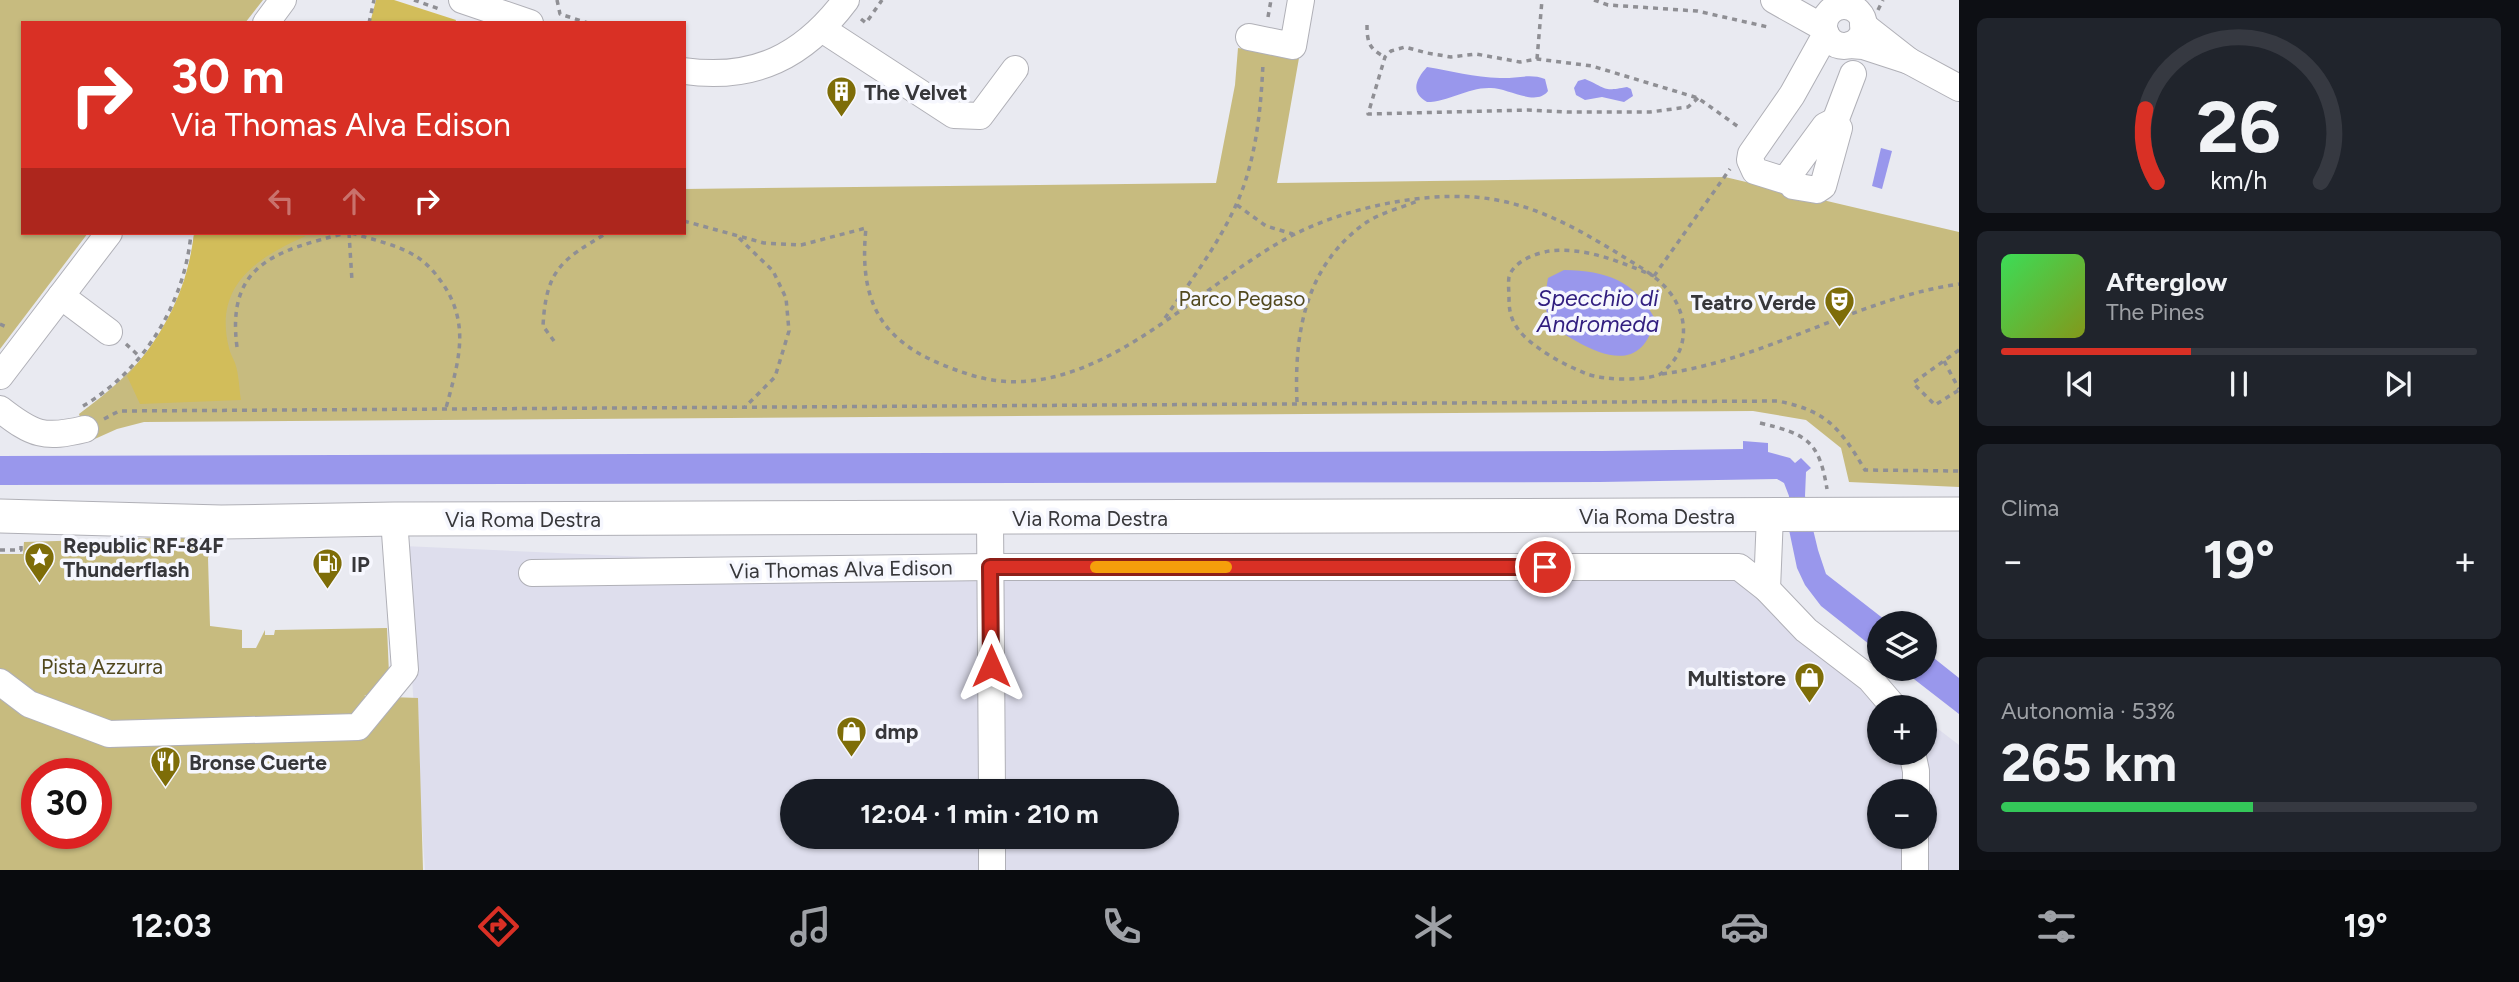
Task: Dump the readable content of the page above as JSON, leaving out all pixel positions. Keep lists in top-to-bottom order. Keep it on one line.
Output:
{"streets":{"main road":["Via Roma Destra"],"street":["Via Thomas Alva Edison"]},"water":["Specchio di Andromeda"],"parks":["Parco Pegaso","Pista Azzurra"],"places":{"building":["The Velvet"],"theatre":["Teatro Verde"],"place":["Republic RF-84F Thunderflash"],"fuel station":["IP"],"shop":["Multistore","dmp"],"restaurant":["Bronse Cuerte"]},"page":{"turn":["30 m","Via Thomas Alva Edison"],"song":["Afterglow","The Pines"],"tile":["Clima",["Autonomia · 53%","265 km"]],"heat":["−","19°","+"],"map_buttons":["+","−"],"limit":"30","trip":"12:04 · 1 min · 210 m","tabs":["12:03","19°"],"gauge":["26","km/h"]}}
